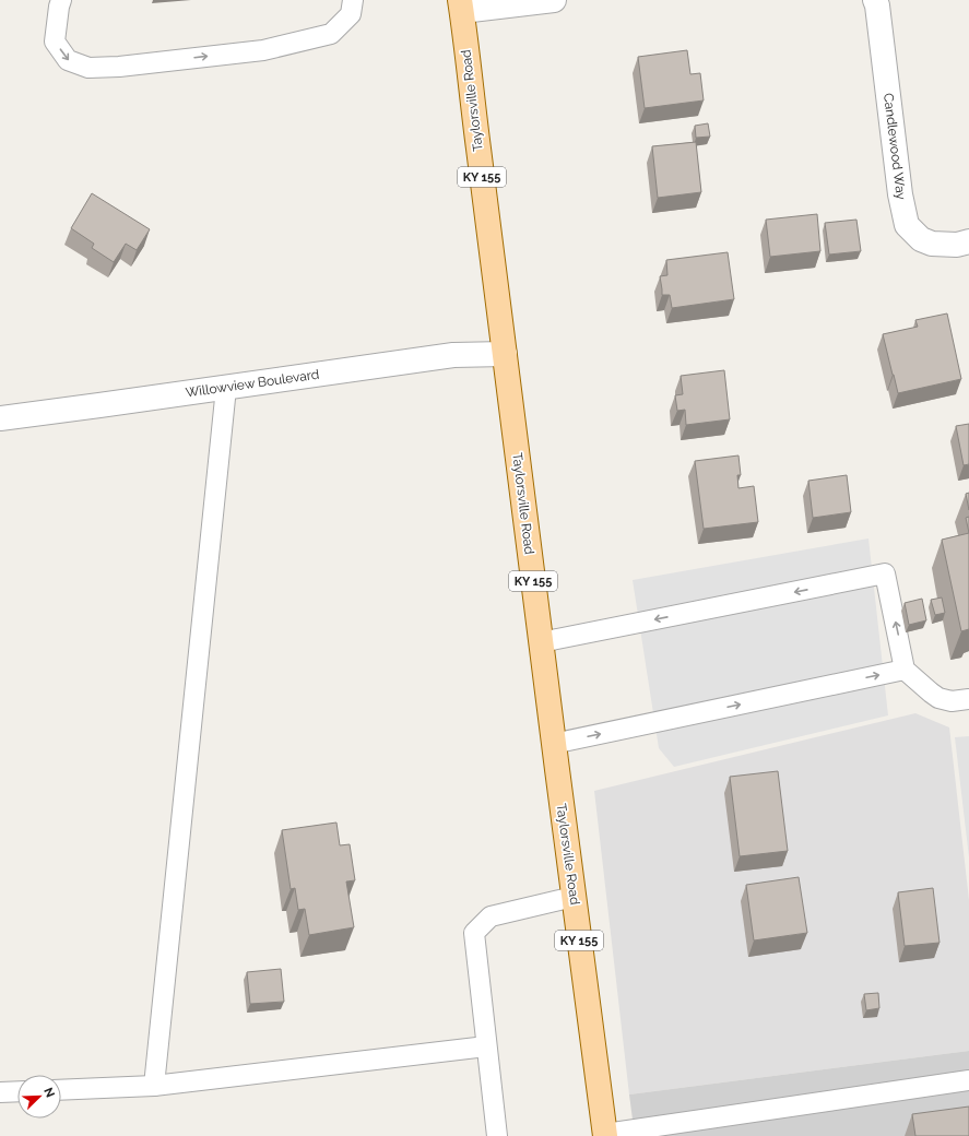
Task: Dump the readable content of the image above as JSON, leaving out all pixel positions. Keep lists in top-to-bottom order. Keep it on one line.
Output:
{"streets":{"main road":["Taylorsville Road","KY 155"],"street":["Candlewood Way","Willowview Boulevard"]},"crossings":[["Taylorsville Road","Willowview Boulevard"]],"north":"top right"}
